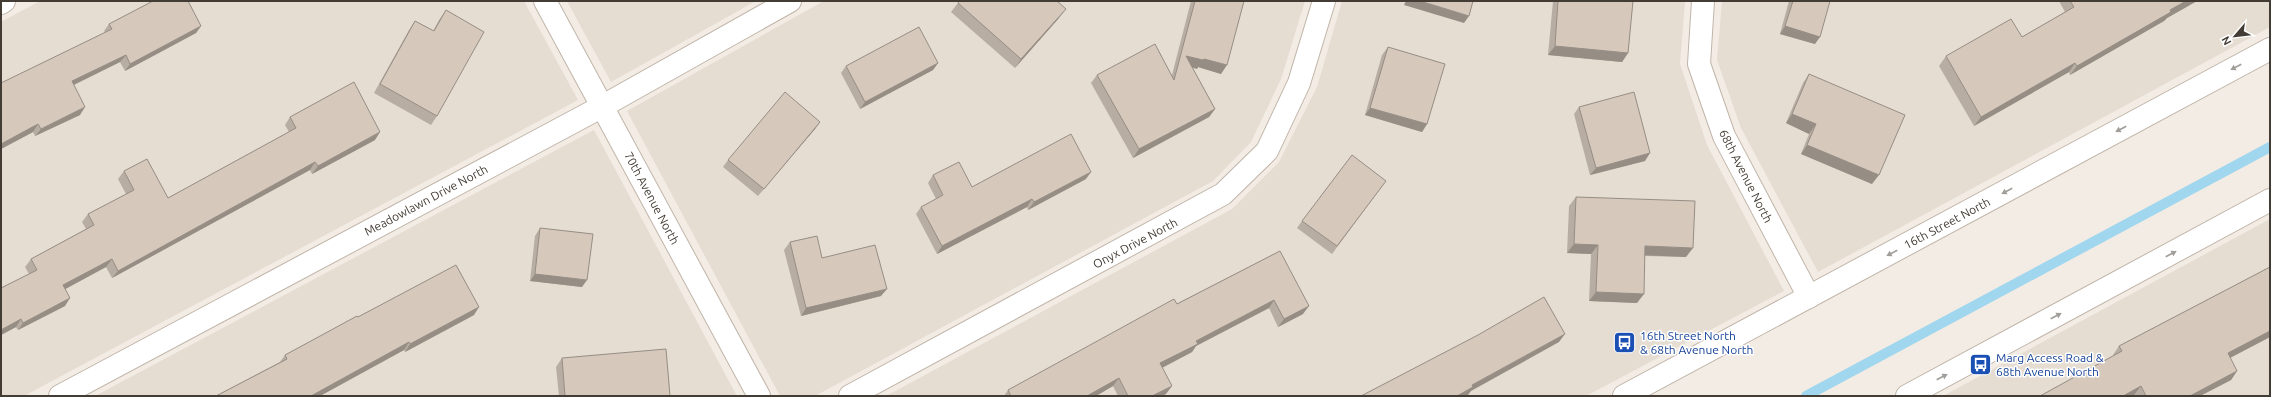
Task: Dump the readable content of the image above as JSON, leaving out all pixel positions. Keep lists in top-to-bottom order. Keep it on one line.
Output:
{"streets":{"street":["68th Avenue North","70th Avenue North","Meadowlawn Drive North","16th Street North","Onyx Drive North"]},"crossings":[["68th Avenue North","16th Street North"],["70th Avenue North","Meadowlawn Drive North"]],"places":{"bus stop":["16th Street North & 68th Avenue North","Marg Access Road & 68th Avenue North"]},"north":"bottom left"}
